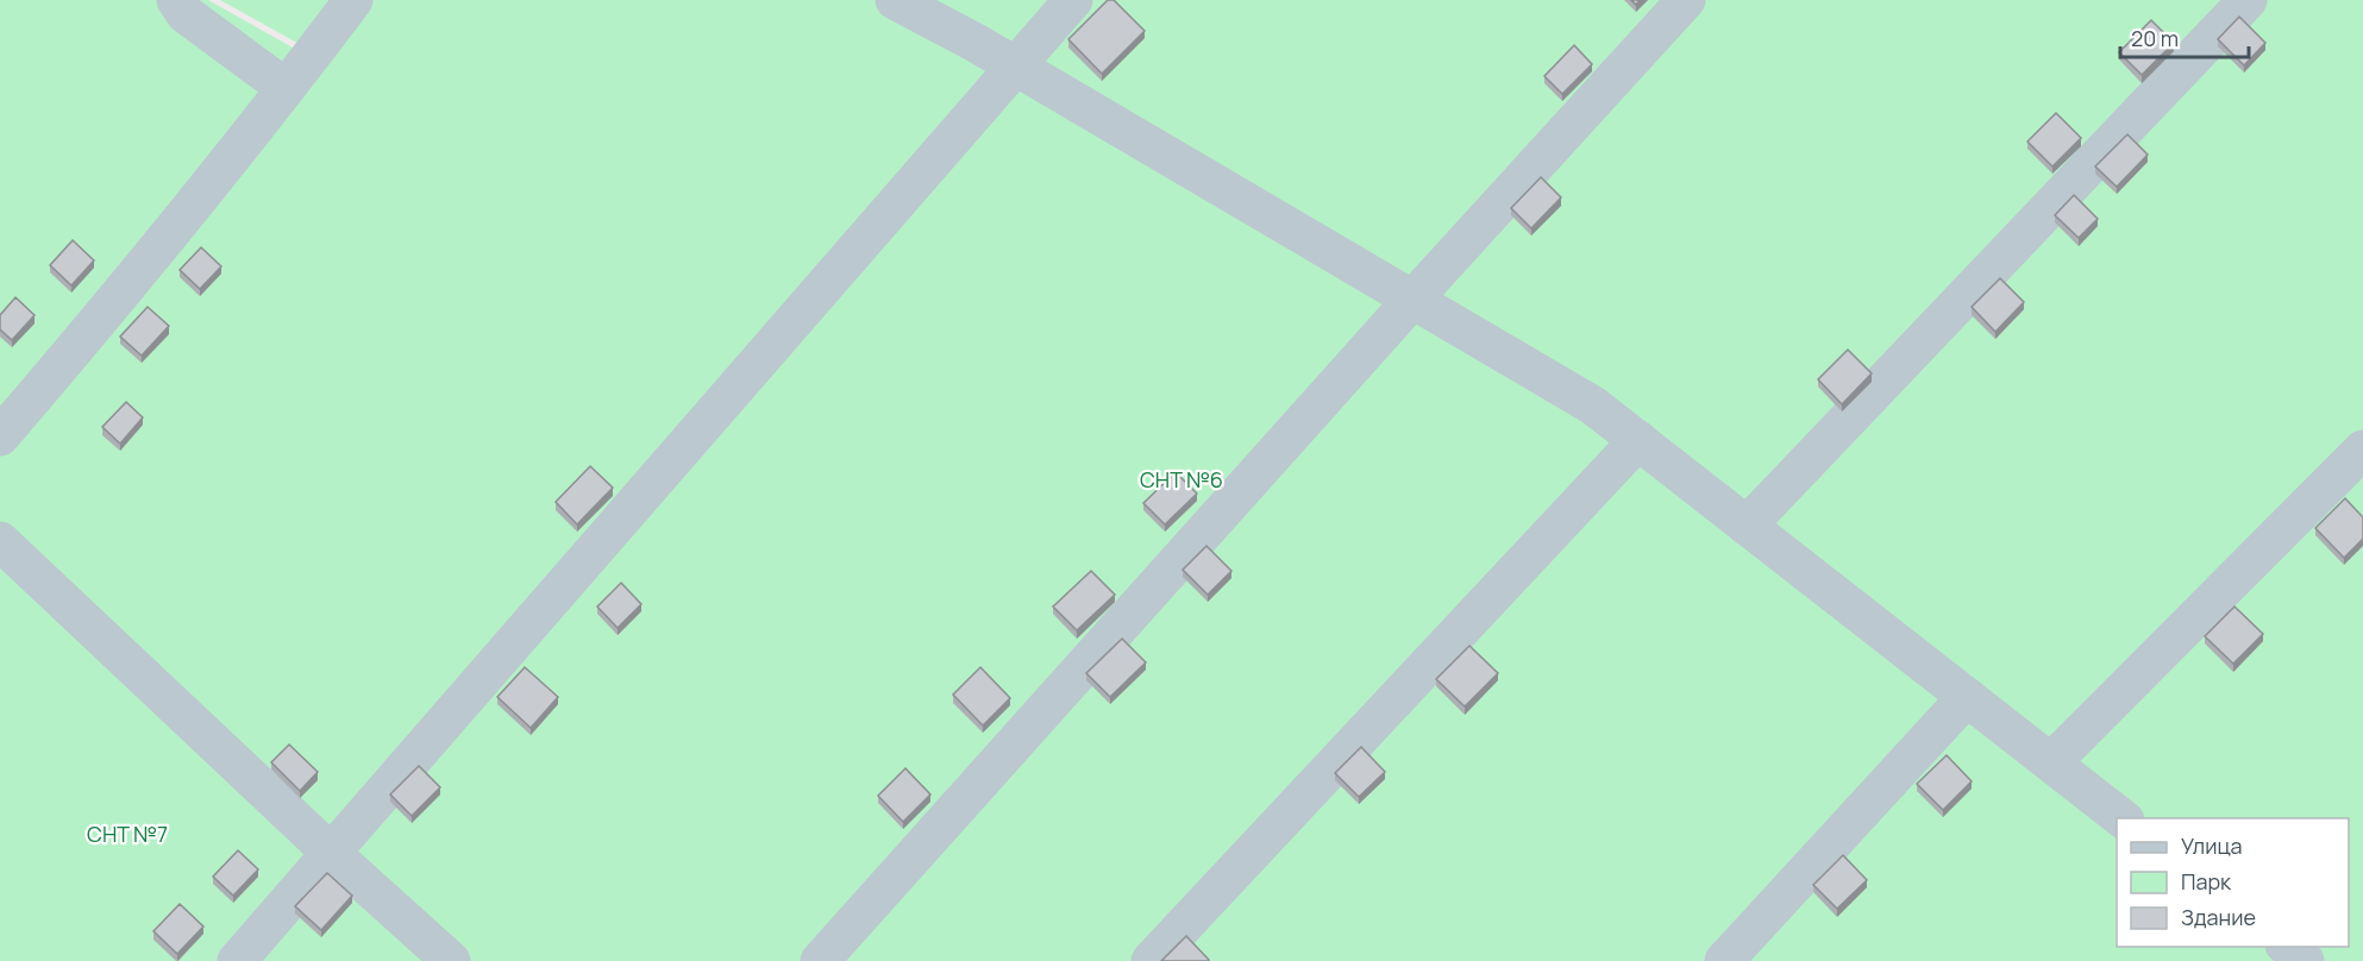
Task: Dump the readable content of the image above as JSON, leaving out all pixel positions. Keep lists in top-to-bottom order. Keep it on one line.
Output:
{"parks":["СНТ №6","СНТ №7"],"legend":["Улица","Парк","Здание"],"scale_bar":"20 m"}
